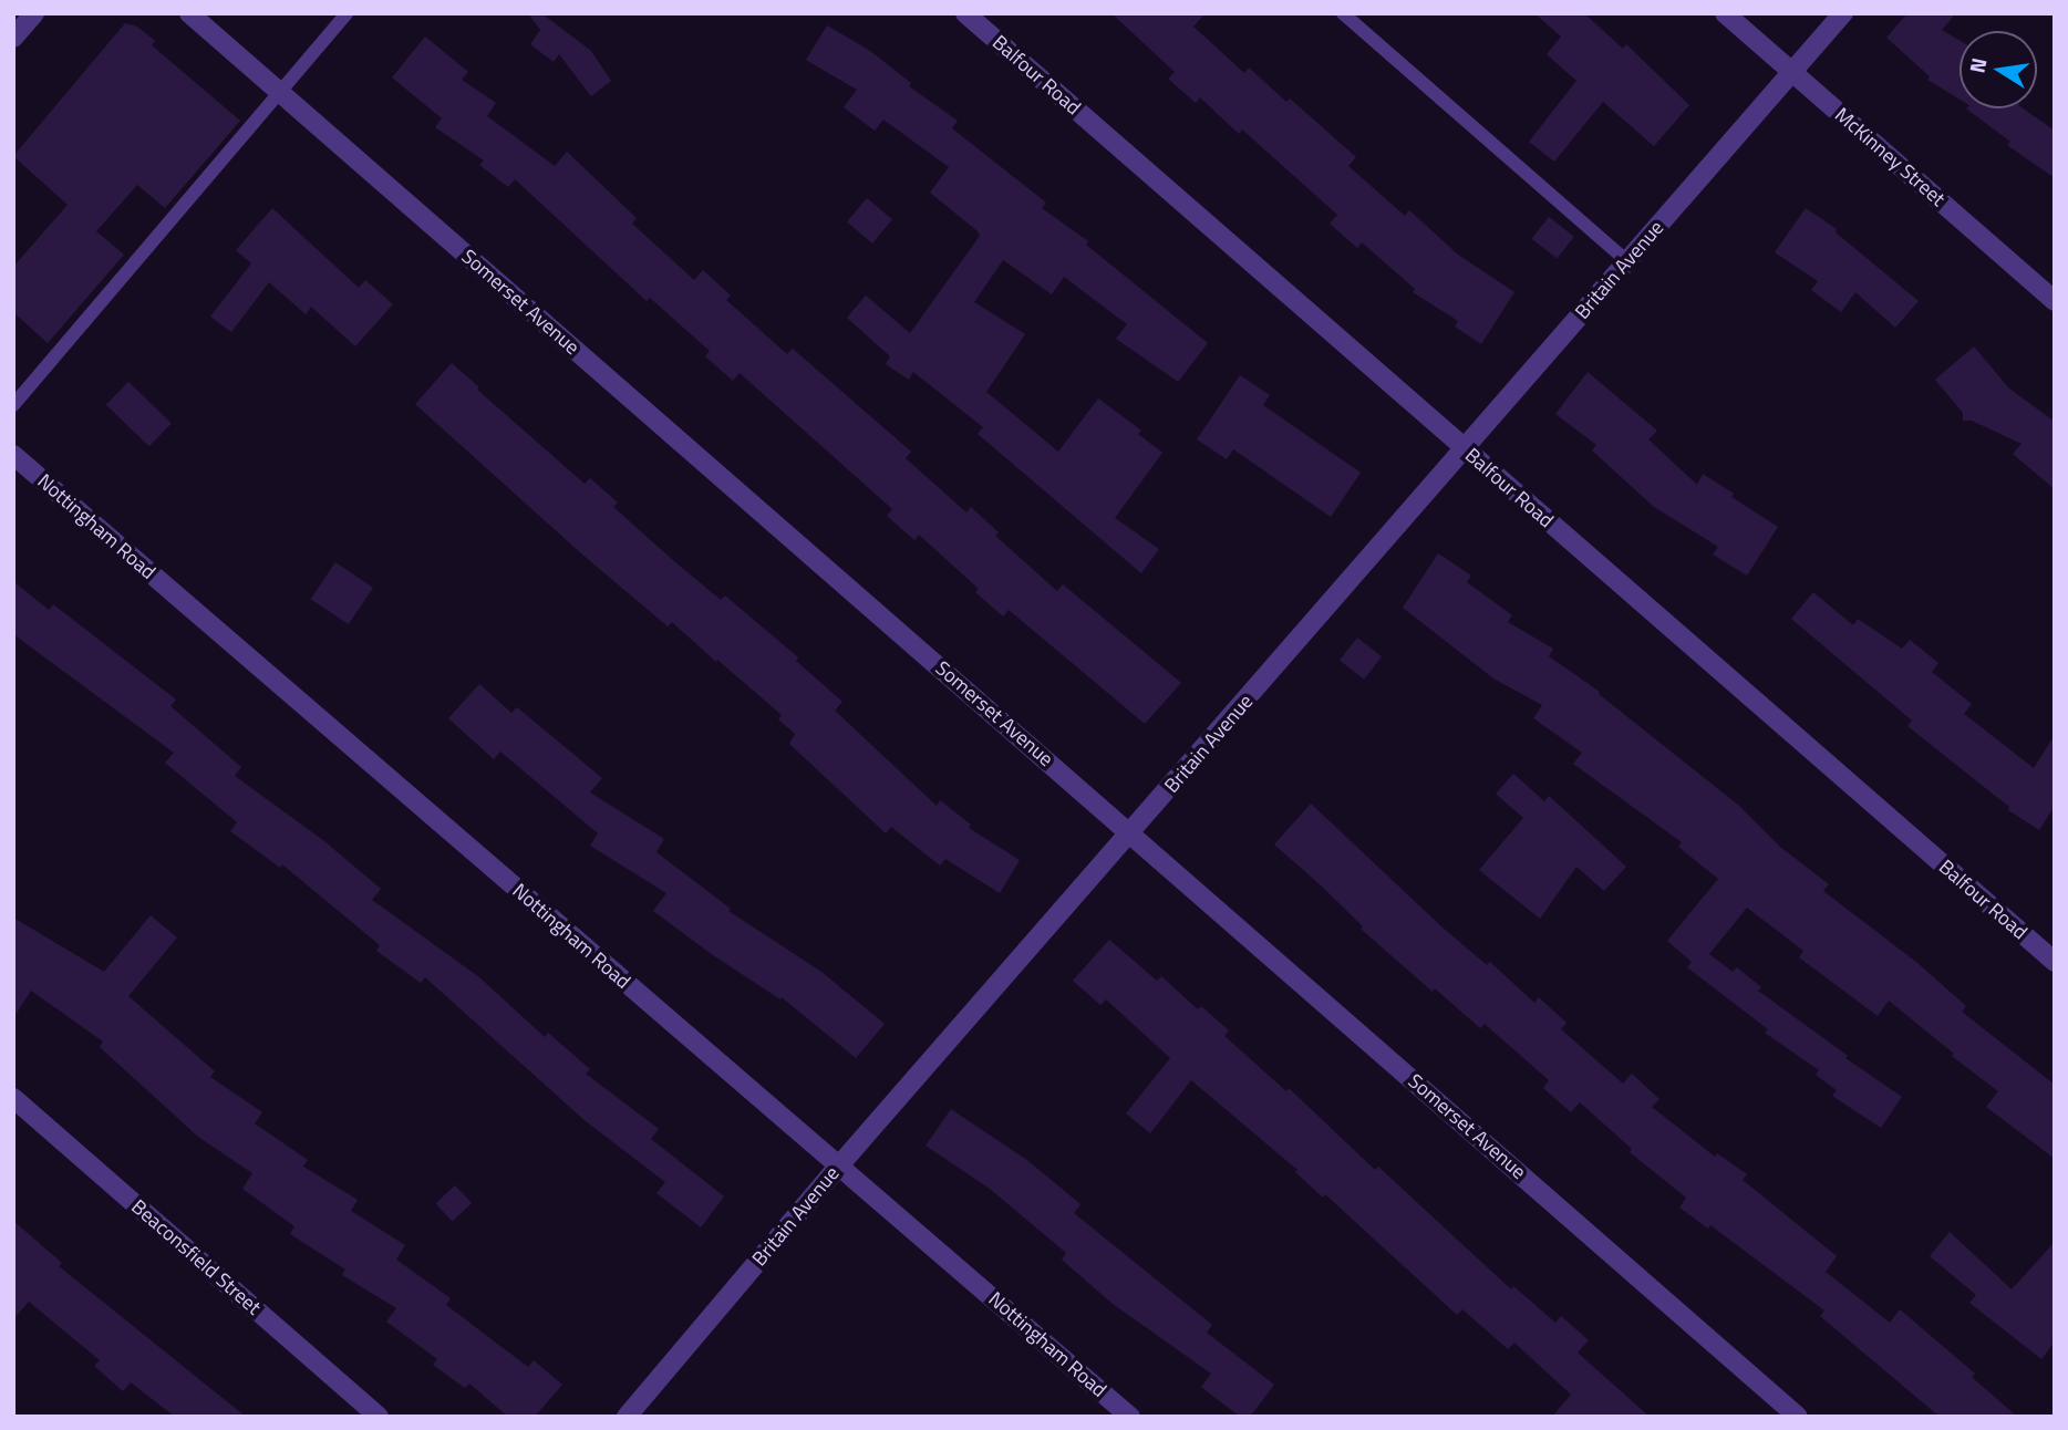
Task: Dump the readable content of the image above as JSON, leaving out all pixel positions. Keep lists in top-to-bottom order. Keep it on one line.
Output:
{"streets":{"street":["Balfour Road","McKinney Street","Britain Avenue","Somerset Avenue","Nottingham Road","Beaconsfield Street"]},"crossings":[["Balfour Road","Britain Avenue"],["McKinney Street","Britain Avenue"],["Britain Avenue","Somerset Avenue"],["Britain Avenue","Nottingham Road"]],"north":"left"}
